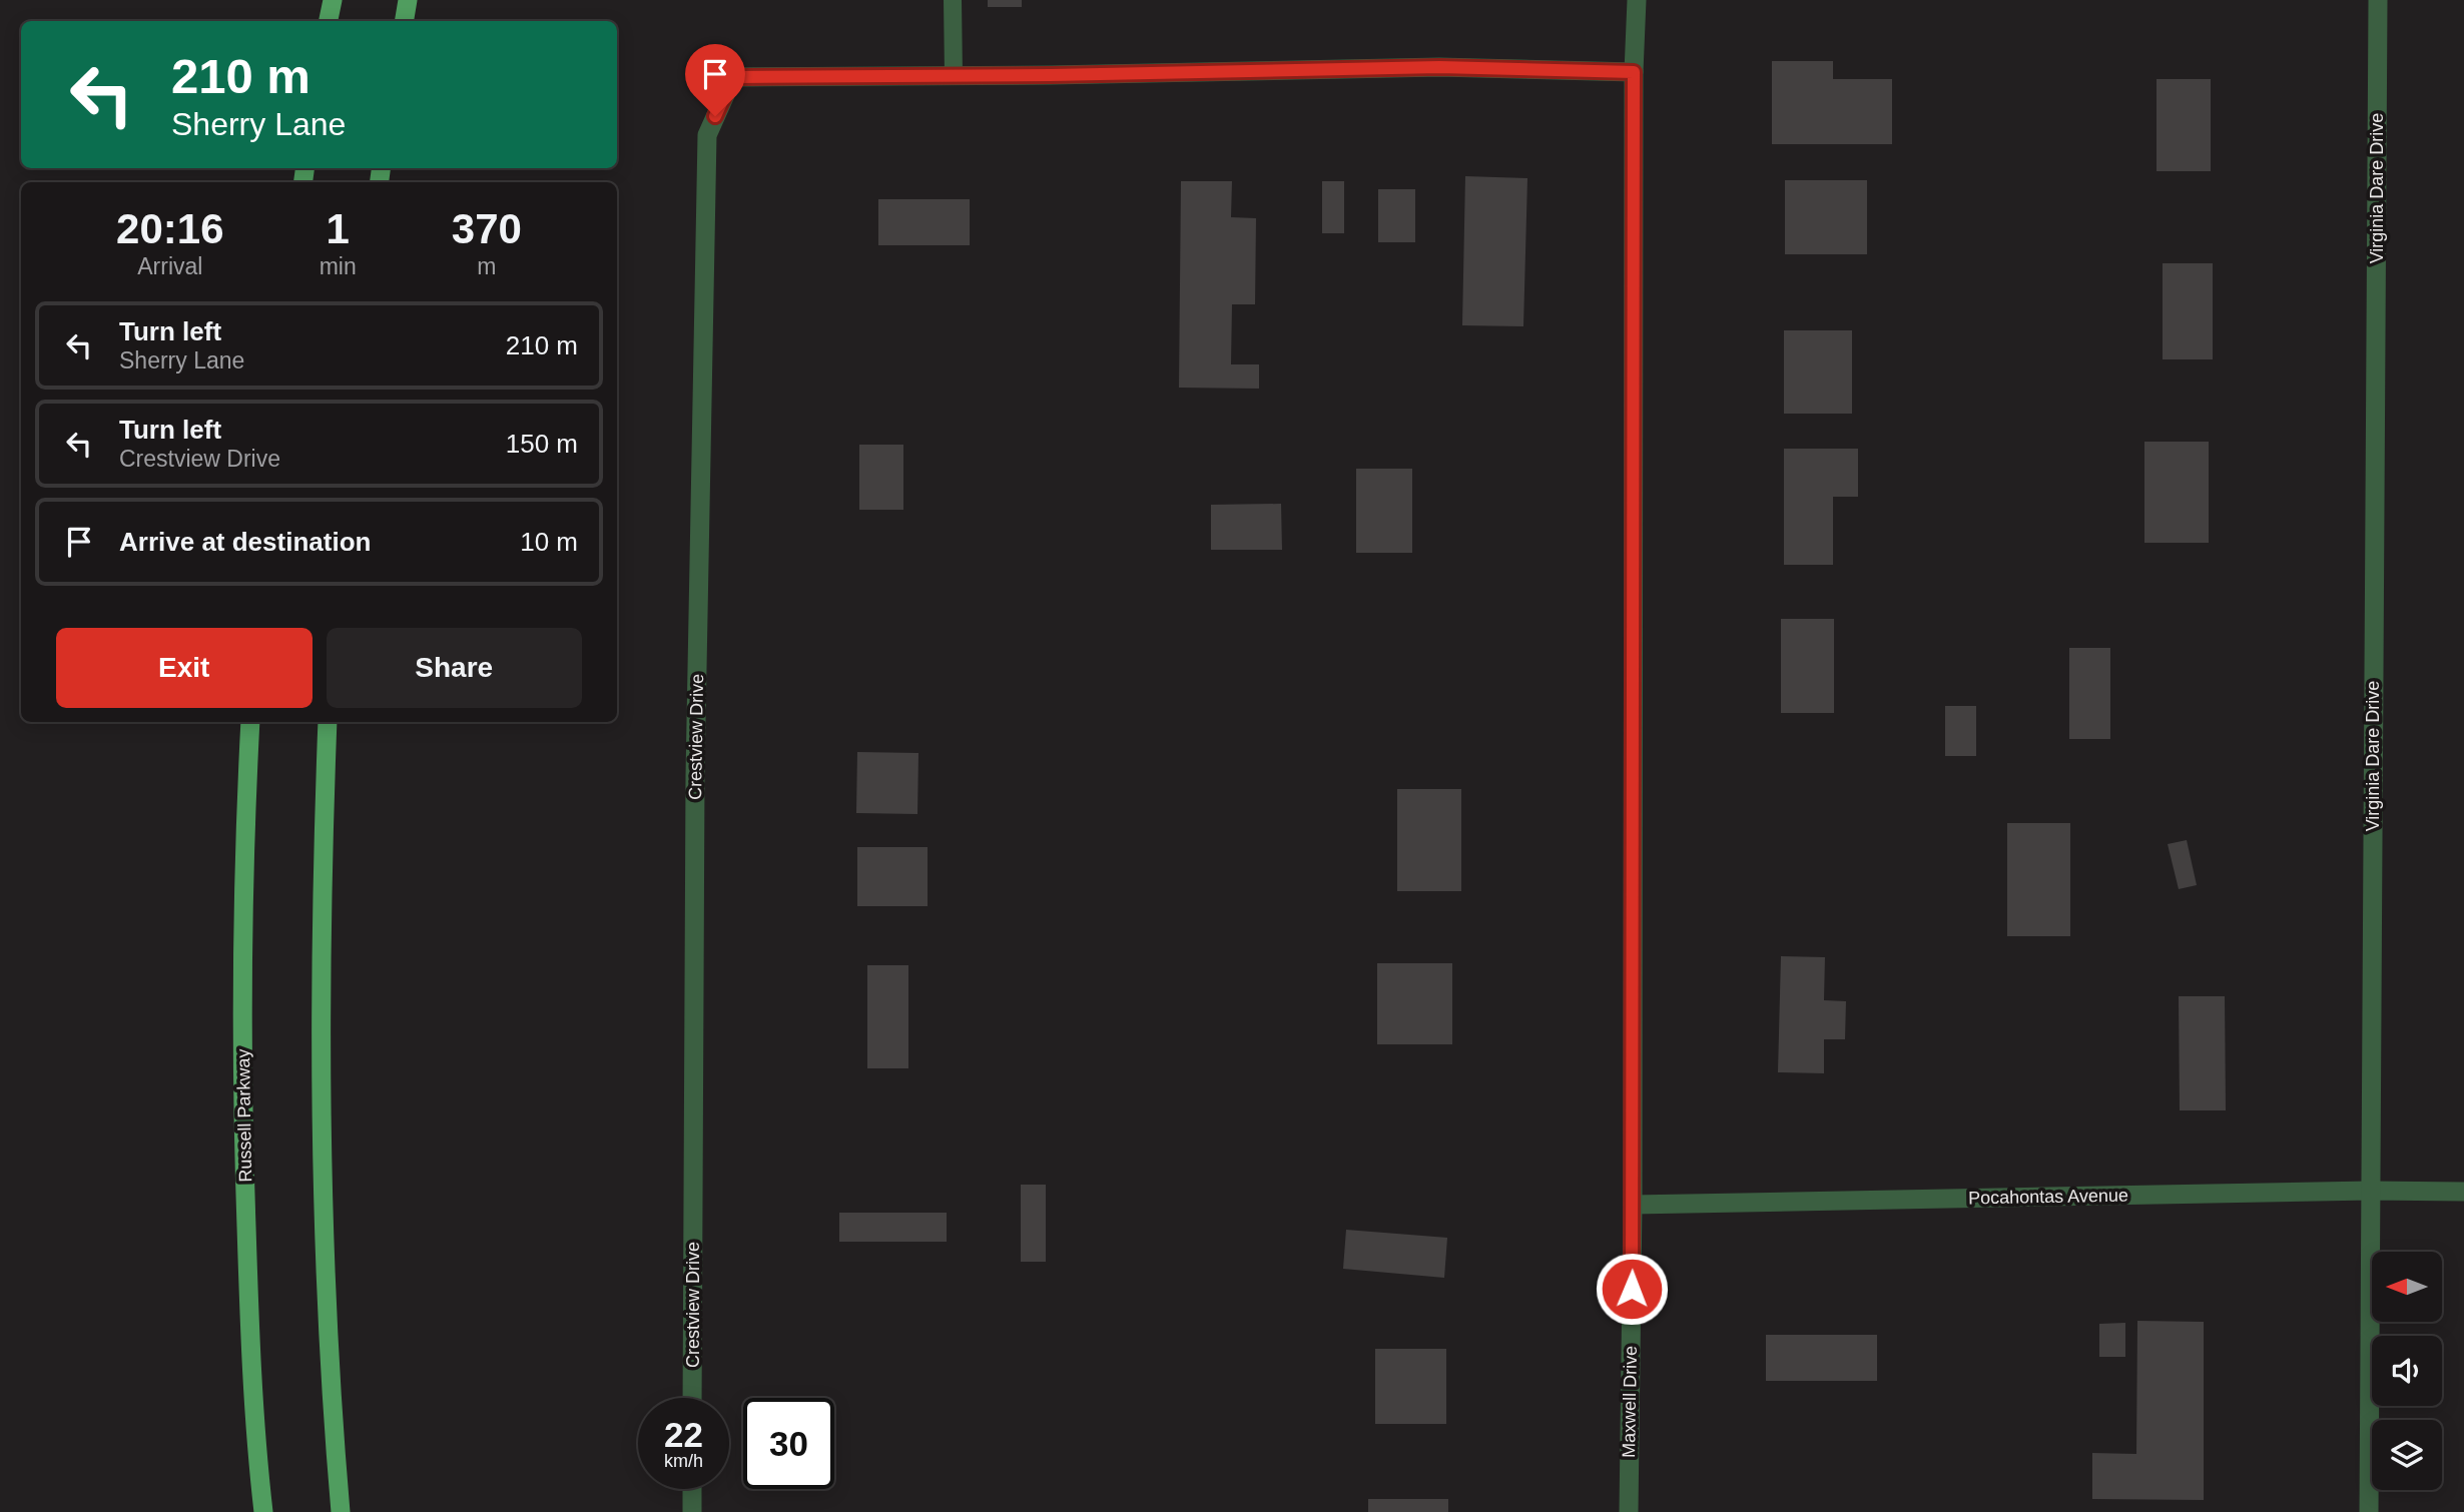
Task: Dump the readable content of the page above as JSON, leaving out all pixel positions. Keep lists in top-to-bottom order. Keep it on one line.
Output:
{"streets":{"main road":["Russell Parkway"],"street":["Virginia Dare Drive","Crestview Drive","Pocahontas Avenue","Maxwell Drive"]},"crossings":[["Virginia Dare Drive","Pocahontas Avenue"],["Pocahontas Avenue","Maxwell Drive"]],"north":"left","page":{"turn":["210 m","Sherry Lane"],"eta":["20:16","Arrival","1","min","370","m"],"list":[{"name":"Turn left","note":"Sherry Lane","value":"210 m"},{"name":"Turn left","note":"Crestview Drive","value":"150 m"},{"name":"Arrive at destination","value":"10 m"}],"buttons":["Exit","Share"],"speed":"22 km/h","limit":"30"}}
